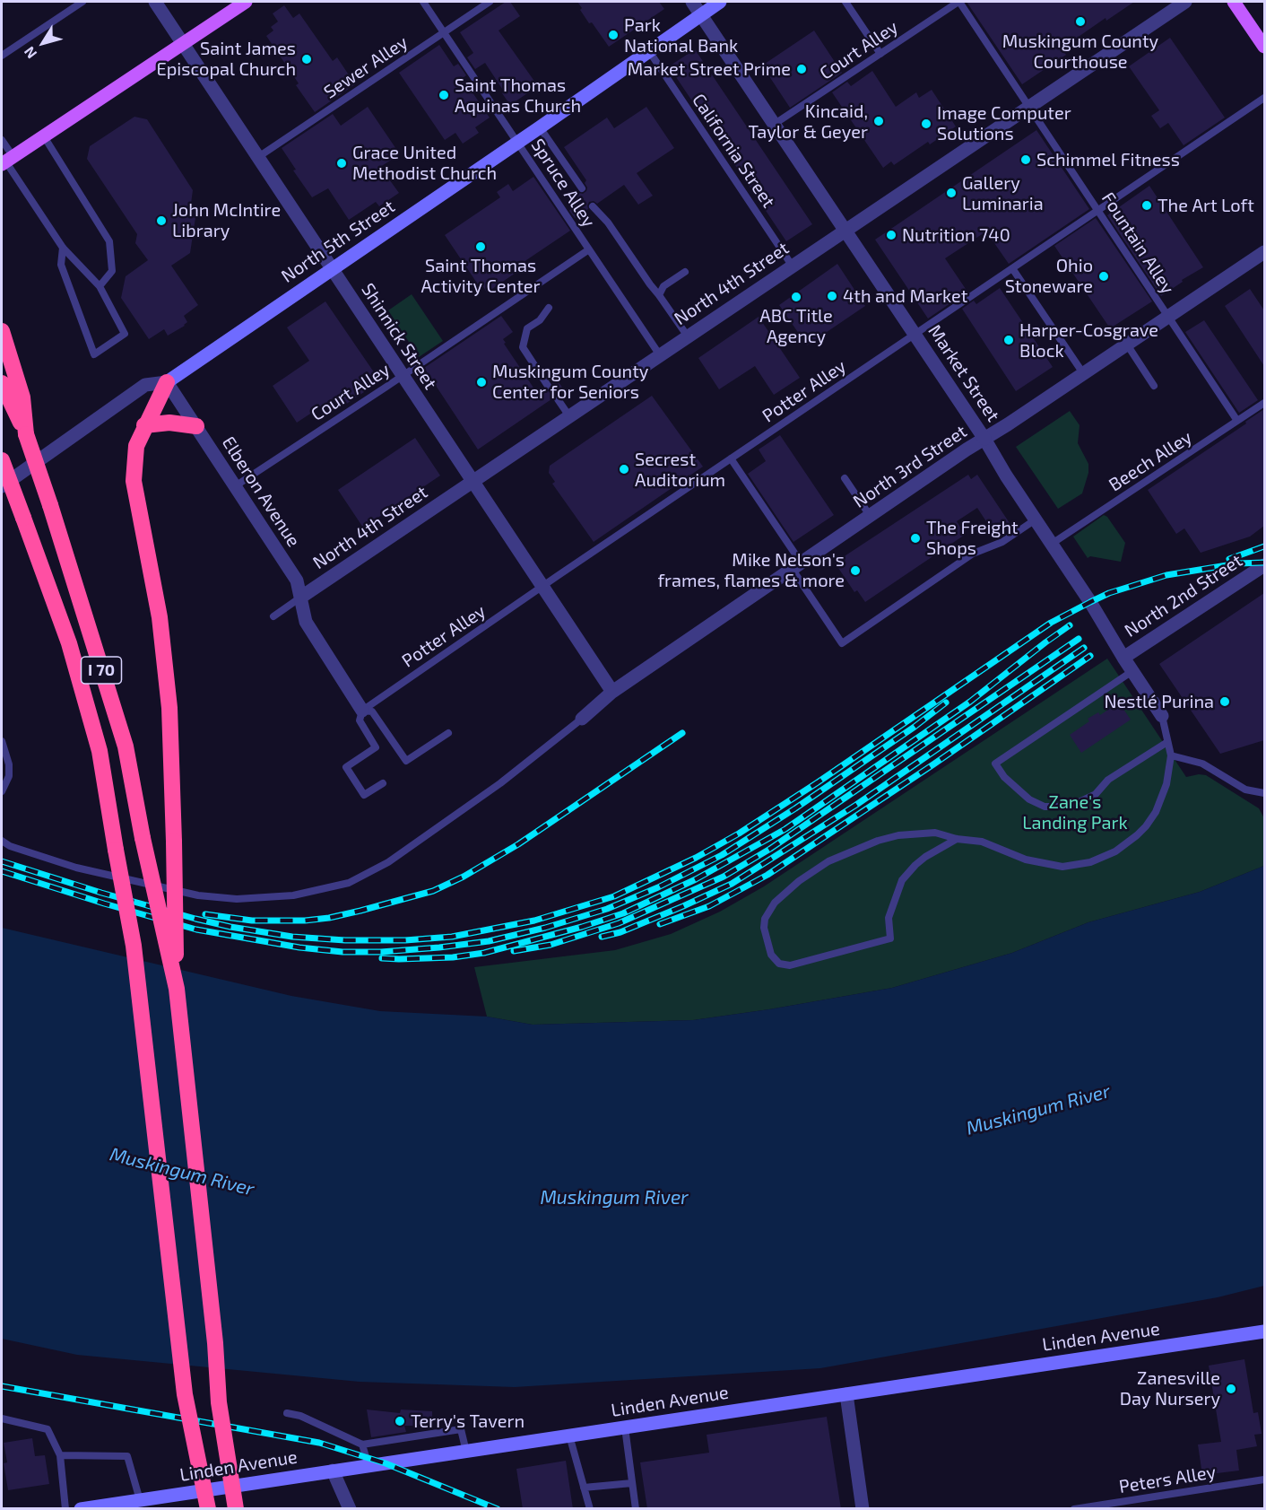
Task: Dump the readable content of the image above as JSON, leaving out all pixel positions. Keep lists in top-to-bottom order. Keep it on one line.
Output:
{"streets":{"highway":["I 70"],"main road":["North 5th Street","Linden Avenue"],"street":["North 4th Street","Shinnick Street","Market Street","North 3rd Street","Elberon Avenue","North 2nd Street"],"lane":["Court Alley","Sewer Alley","California Street","Spruce Alley","Fountain Alley","Potter Alley","Beech Alley","Peters Alley"]},"crossings":[["Court Alley","Spruce Alley"],["Court Alley","Fountain Alley"],["Court Alley","Shinnick Street"],["Court Alley","Market Street"],["Court Alley","Elberon Avenue"],["Sewer Alley","Spruce Alley"],["Sewer Alley","Shinnick Street"],["California Street","North 5th Street"],["California Street","North 4th Street"],["Spruce Alley","North 5th Street"],["Spruce Alley","North 4th Street"],["North 5th Street","Shinnick Street"],["North 5th Street","Market Street"],["North 5th Street","Elberon Avenue"],["Fountain Alley","North 4th Street"],["Fountain Alley","Potter Alley"],["Fountain Alley","Beech Alley"],["Fountain Alley","North 3rd Street"],["North 4th Street","Shinnick Street"],["North 4th Street","Market Street"],["North 4th Street","Elberon Avenue"],["Shinnick Street","Potter Alley"],["Shinnick Street","North 3rd Street"],["Market Street","Potter Alley"],["Market Street","Beech Alley"],["Market Street","North 3rd Street"],["Market Street","North 2nd Street"],["Potter Alley","Elberon Avenue"]],"water":["Muskingum River"],"parks":["Zane's Landing Park"],"places":["Muskingum County Courthouse","Park National Bank","Saint James Episcopal Church","Market Street Prime","Saint Thomas Aquinas Church","Kincaid, Taylor & Geyer","Image Computer Solutions","Schimmel Fitness","Grace United Methodist Church","Gallery Luminaria","The Art Loft","John McIntire Library","Nutrition 740","Saint Thomas Activity Center","Ohio Stoneware","4th and Market","ABC Title Agency","Harper-Cosgrave Block","Muskingum County Center for Seniors","Secrest Auditorium","The Freight Shops","Mike Nelson's frames, flames & more","Nestlé Purina","Zanesville Day Nursery","Terry's Tavern"],"north":"bottom left"}
